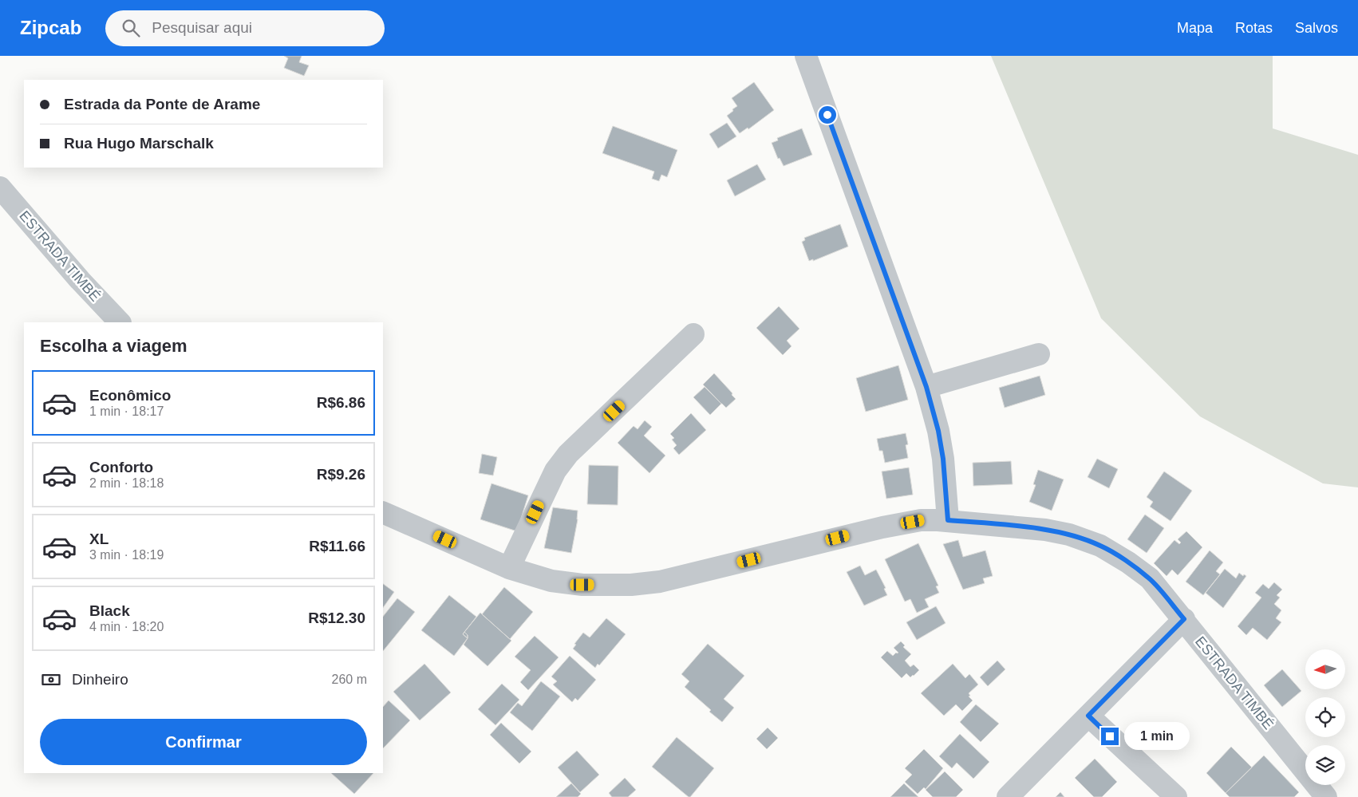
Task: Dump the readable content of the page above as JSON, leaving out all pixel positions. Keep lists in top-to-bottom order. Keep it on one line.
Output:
{"streets":{"street":["ESTRADA TIMBÉ"]},"north":"left","page":{"header":"Zipcab","search":"Pesquisar aqui","nav":["Mapa","Rotas","Salvos"],"banner":["Estrada da Ponte de Arame","Rua Hugo Marschalk"],"heading":"Escolha a viagem","list":[{"name":"Econômico","note":"1 min · 18:17","value":"R$6.86"},{"name":"Conforto","note":"2 min · 18:18","value":"R$9.26"},{"name":"XL","note":"3 min · 18:19","value":"R$11.66"},{"name":"Black","note":"4 min · 18:20","value":"R$12.30"}],"pay":["Dinheiro","260 m"],"buttons":"Confirmar","bubble":"1 min"}}
